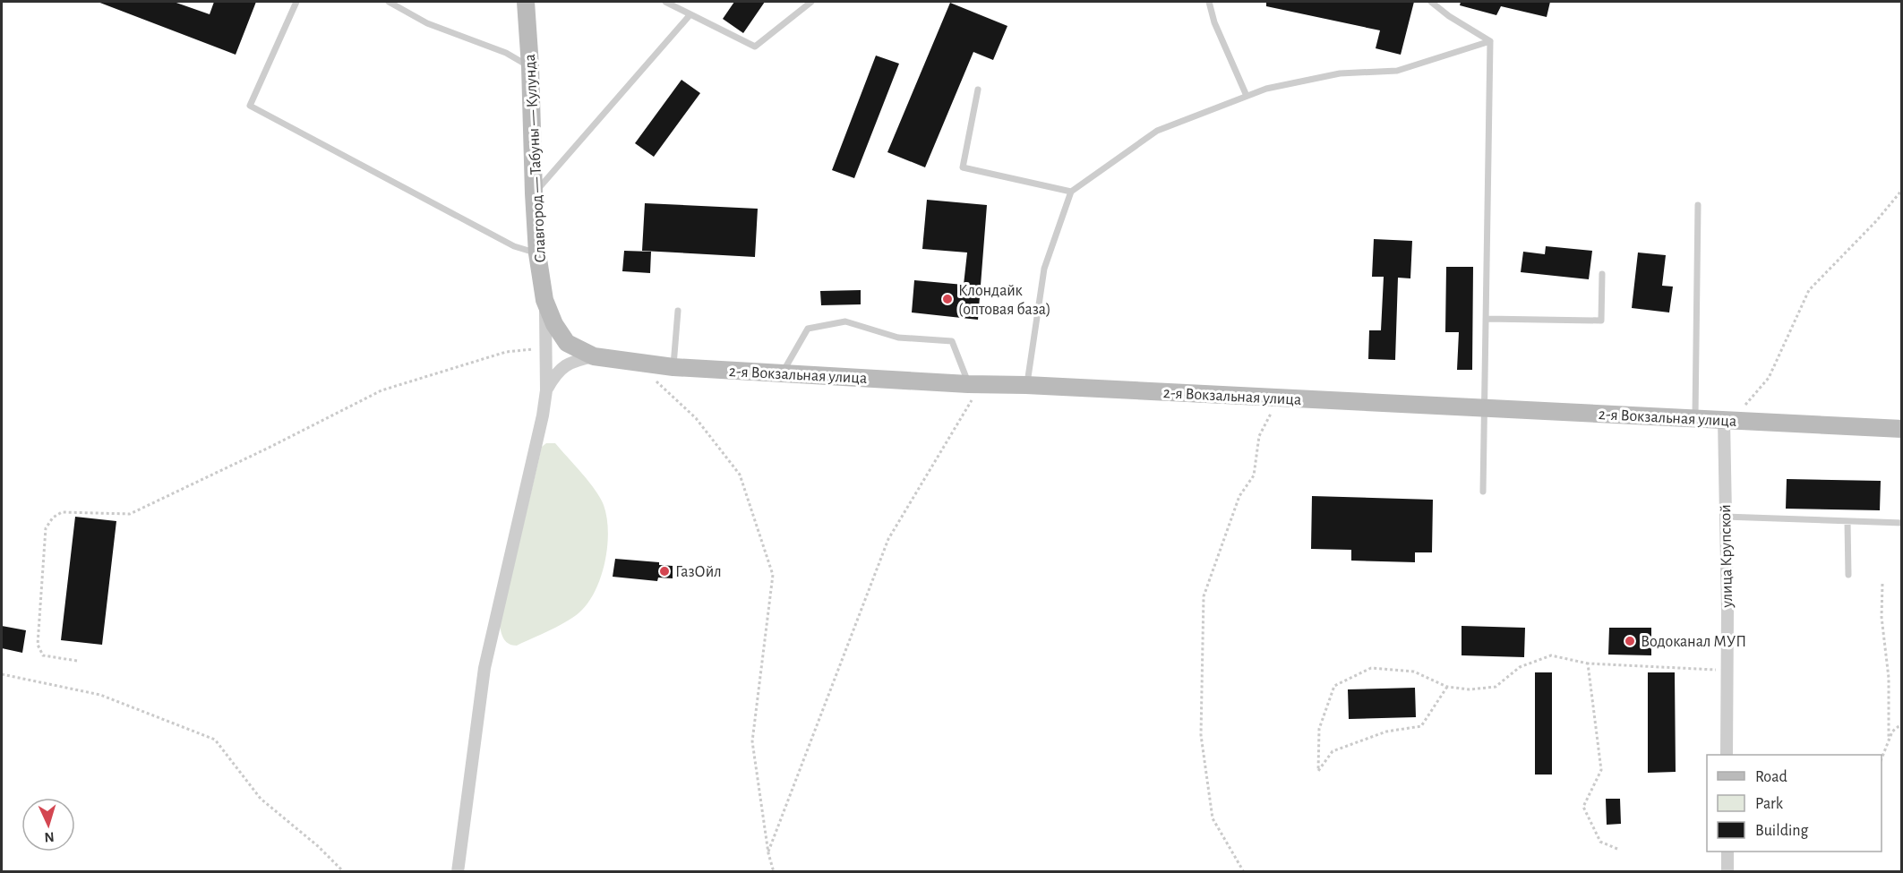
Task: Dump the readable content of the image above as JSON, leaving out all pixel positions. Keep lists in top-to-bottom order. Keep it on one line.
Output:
{"streets":{"main road":["Славгород — Табуны — Кулунда","2-я Вокзальная улица"],"street":["улица Крупской"]},"crossings":[["Славгород — Табуны — Кулунда","2-я Вокзальная улица"],["2-я Вокзальная улица","улица Крупской"]],"places":["Клондайк (оптовая база)","ГазОйл","Водоканал МУП"],"legend":["Road","Park","Building"],"north":"bottom"}
